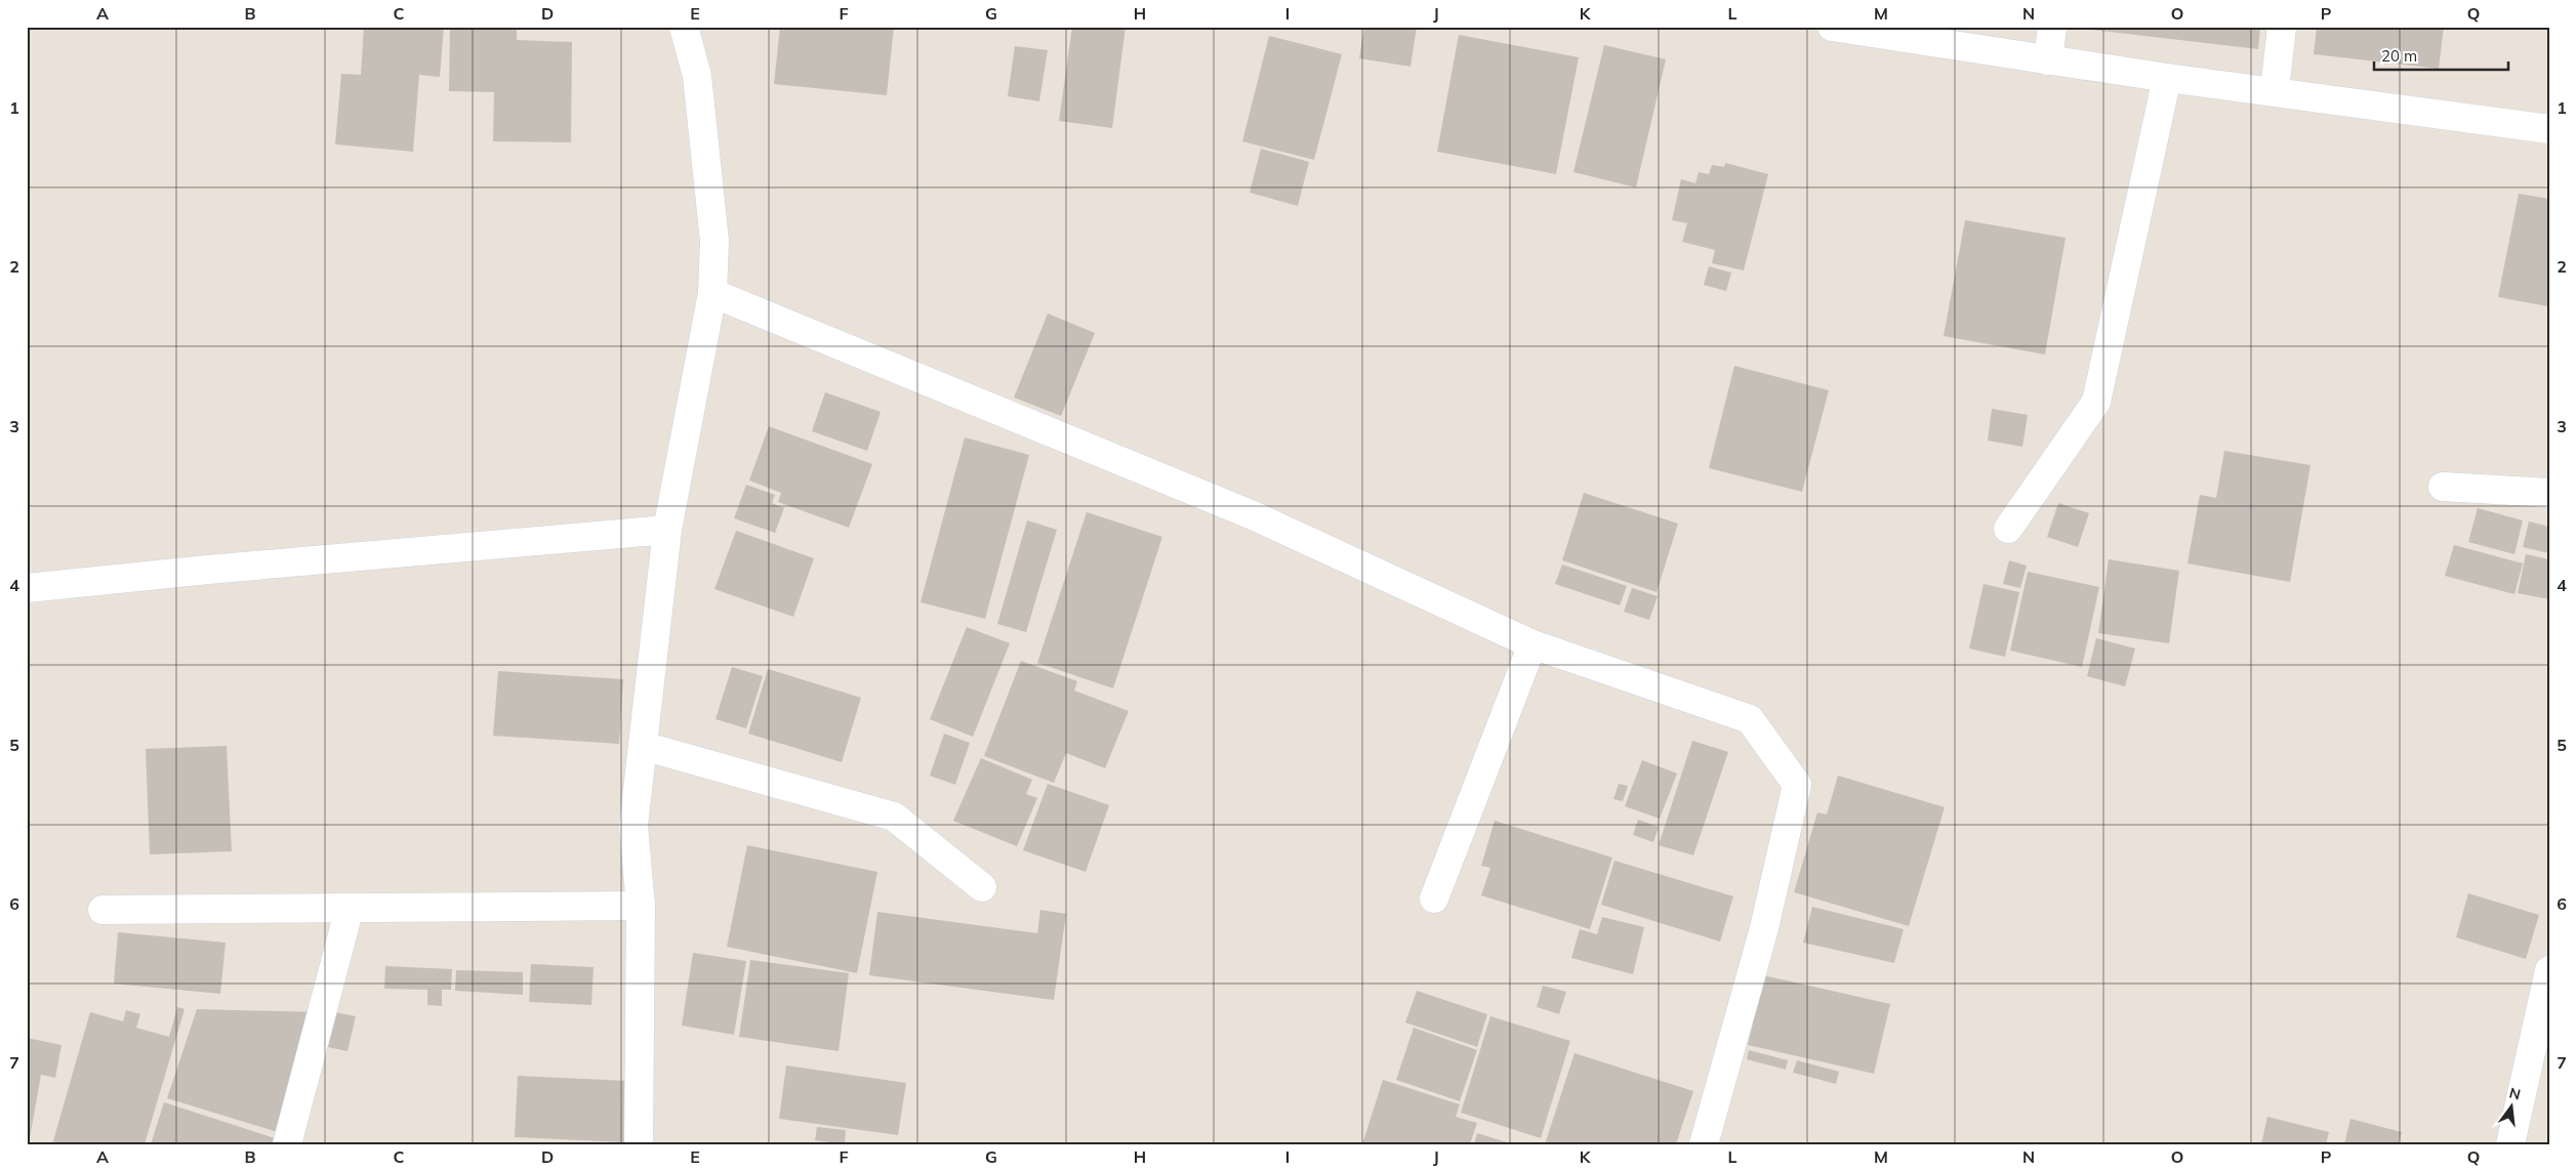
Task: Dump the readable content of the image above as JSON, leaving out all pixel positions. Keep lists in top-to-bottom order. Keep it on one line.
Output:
{"scale_bar":"20 m","north":"top","grid":{"columns":["A","B","C","D","E","F","G","H","I","J","K","L","M","N","O","P","Q"],"rows":["1","2","3","4","5","6","7"]}}
